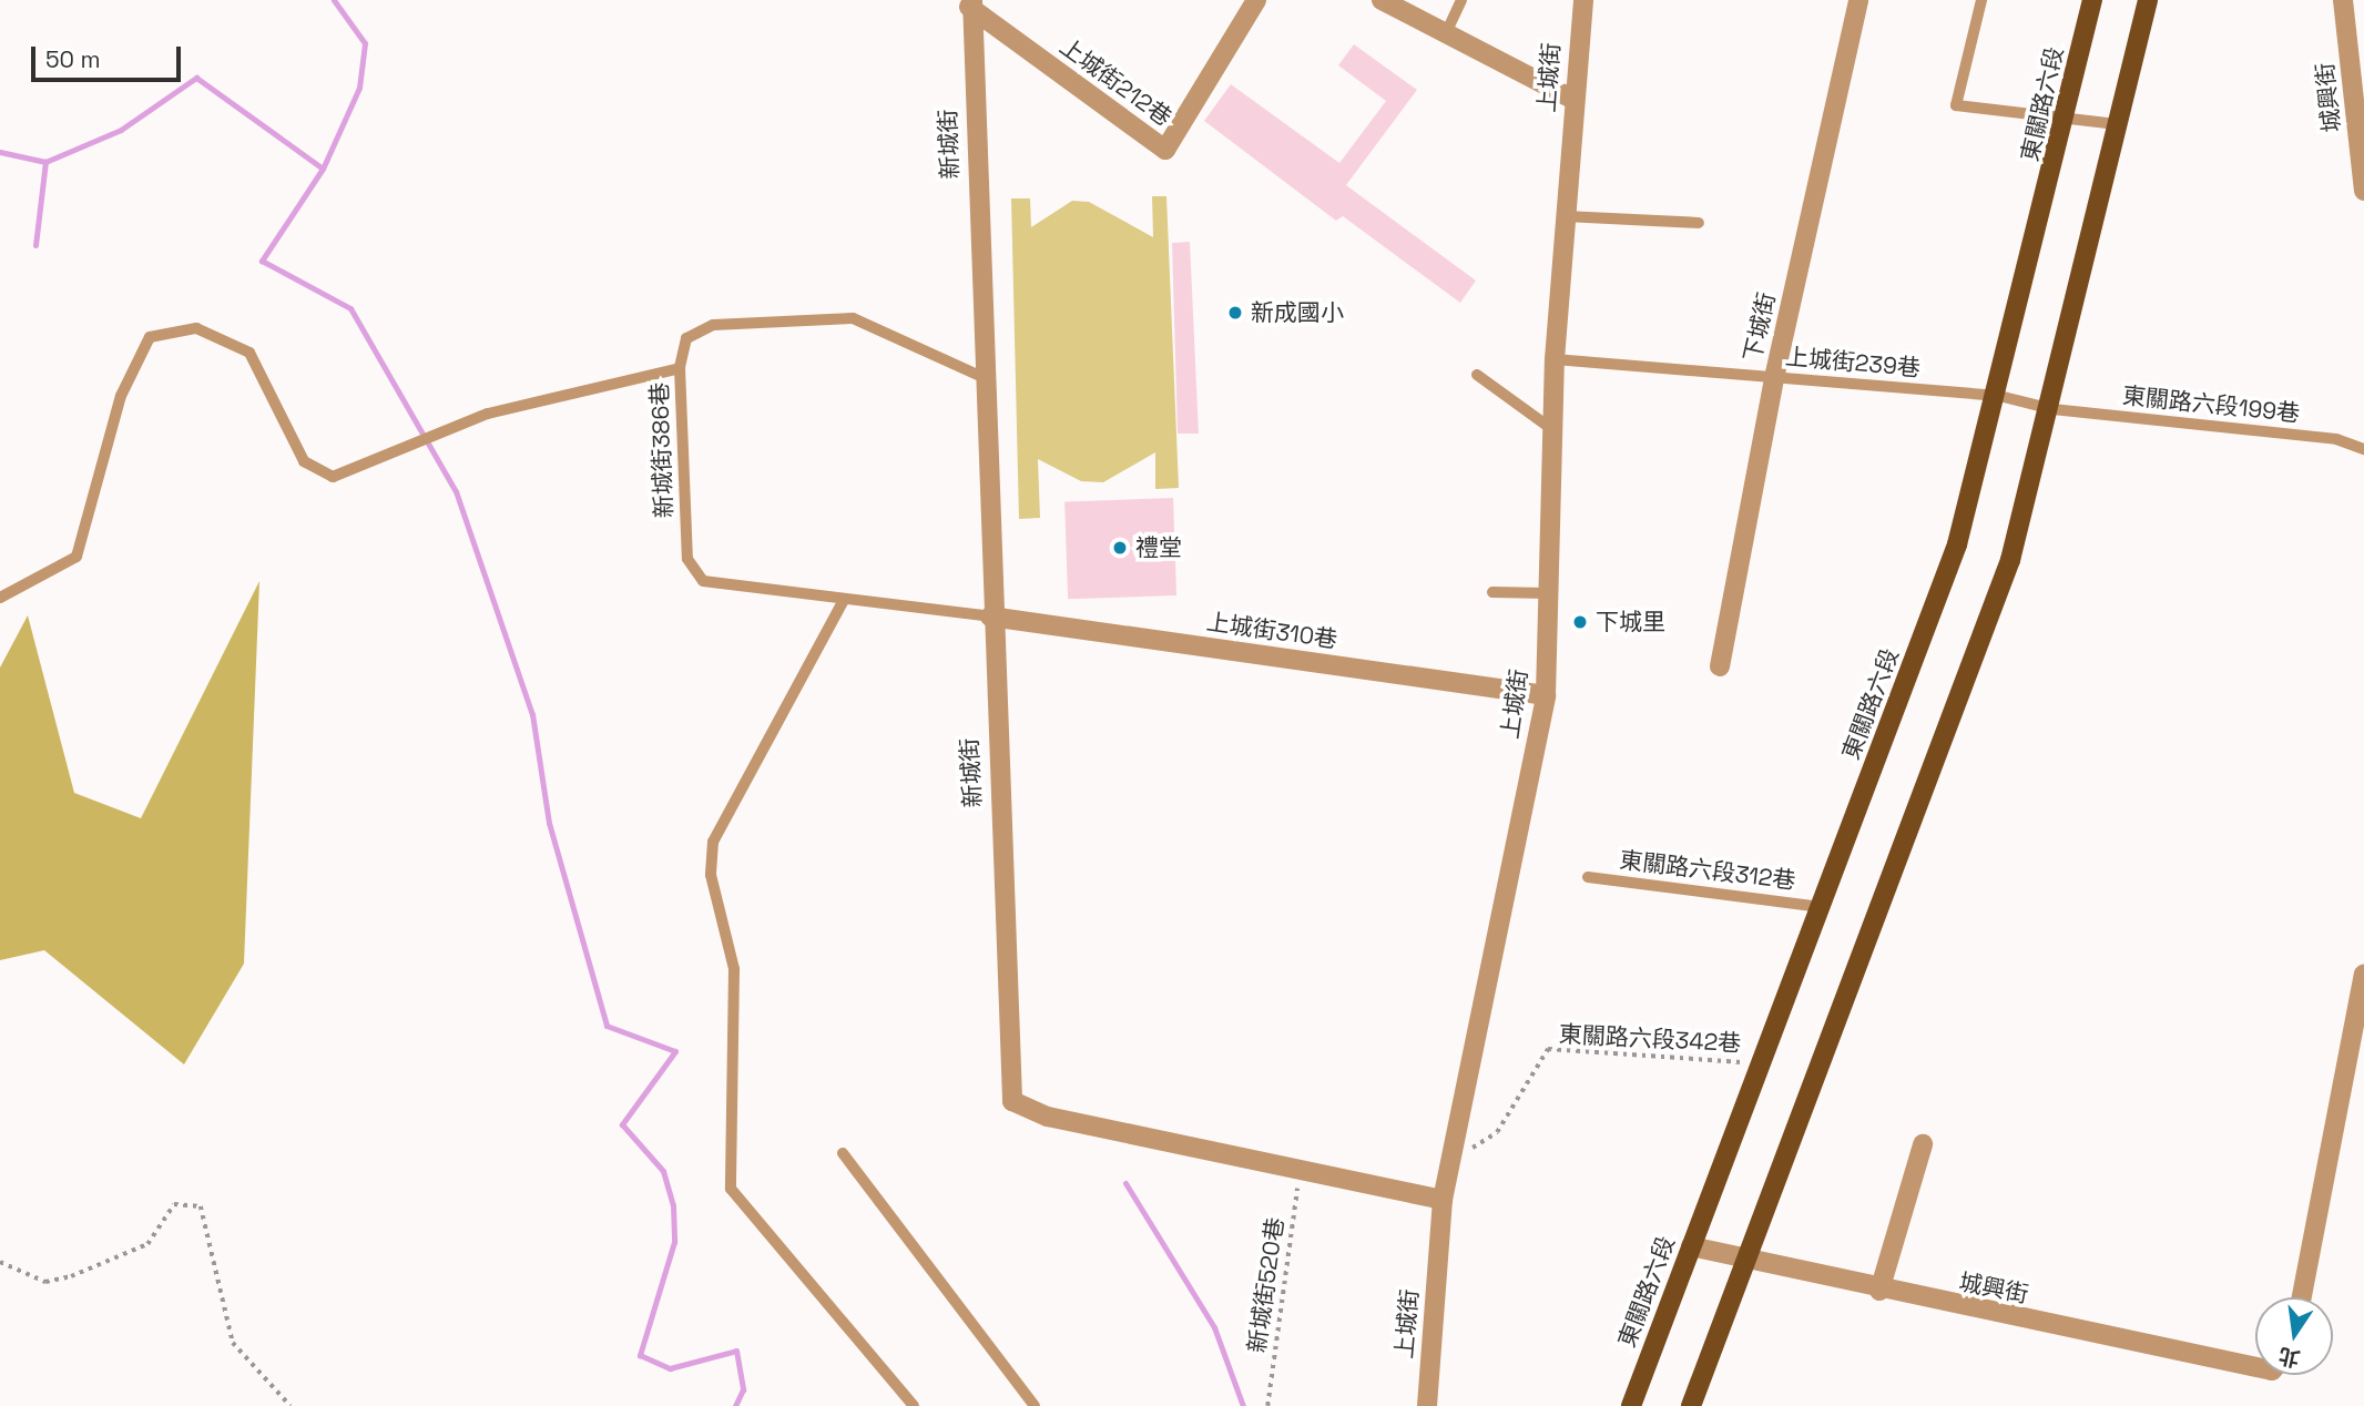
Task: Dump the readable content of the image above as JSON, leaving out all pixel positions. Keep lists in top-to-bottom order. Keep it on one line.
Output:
{"streets":{"main road":["東關路六段"],"street":["上城街","上城街212巷","城興街","新城街","下城街","上城街310巷"],"lane":["上城街239巷","東關路六段199巷","新城街386巷","東關路六段312巷"],"path":["東關路六段342巷","新城街520巷"]},"crossings":[["上城街","新城街"],["上城街","上城街239巷"],["上城街","上城街310巷"],["上城街","東關路六段342巷"],["上城街212巷","新城街"],["城興街","東關路六段"],["東關路六段","上城街239巷"],["東關路六段","東關路六段312巷"],["東關路六段","東關路六段342巷"],["新城街","新城街386巷"],["新城街","上城街310巷"],["新城街","新城街520巷"],["下城街","上城街239巷"],["上城街239巷","東關路六段199巷"],["新城街386巷","上城街310巷"]],"places":["新成國小","禮堂","下城里"],"scale_bar":"50 m","north":"bottom"}
